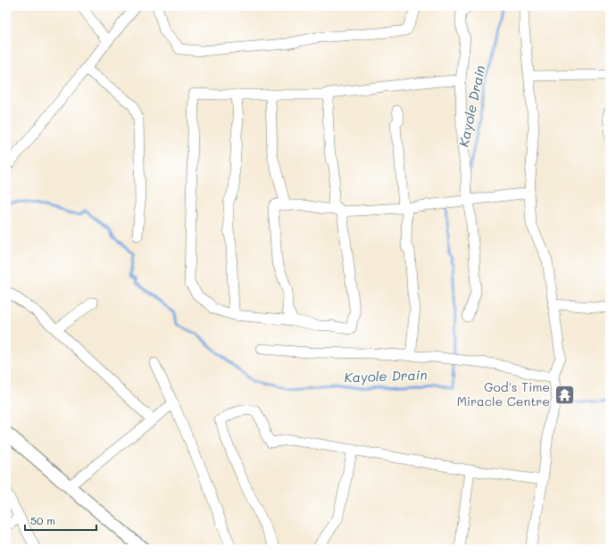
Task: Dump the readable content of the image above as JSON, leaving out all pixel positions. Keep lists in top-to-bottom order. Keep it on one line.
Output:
{"water":["Kayole Drain"],"places":{"temple":["God's Time Miracle Centre"]},"scale_bar":"50 m"}
